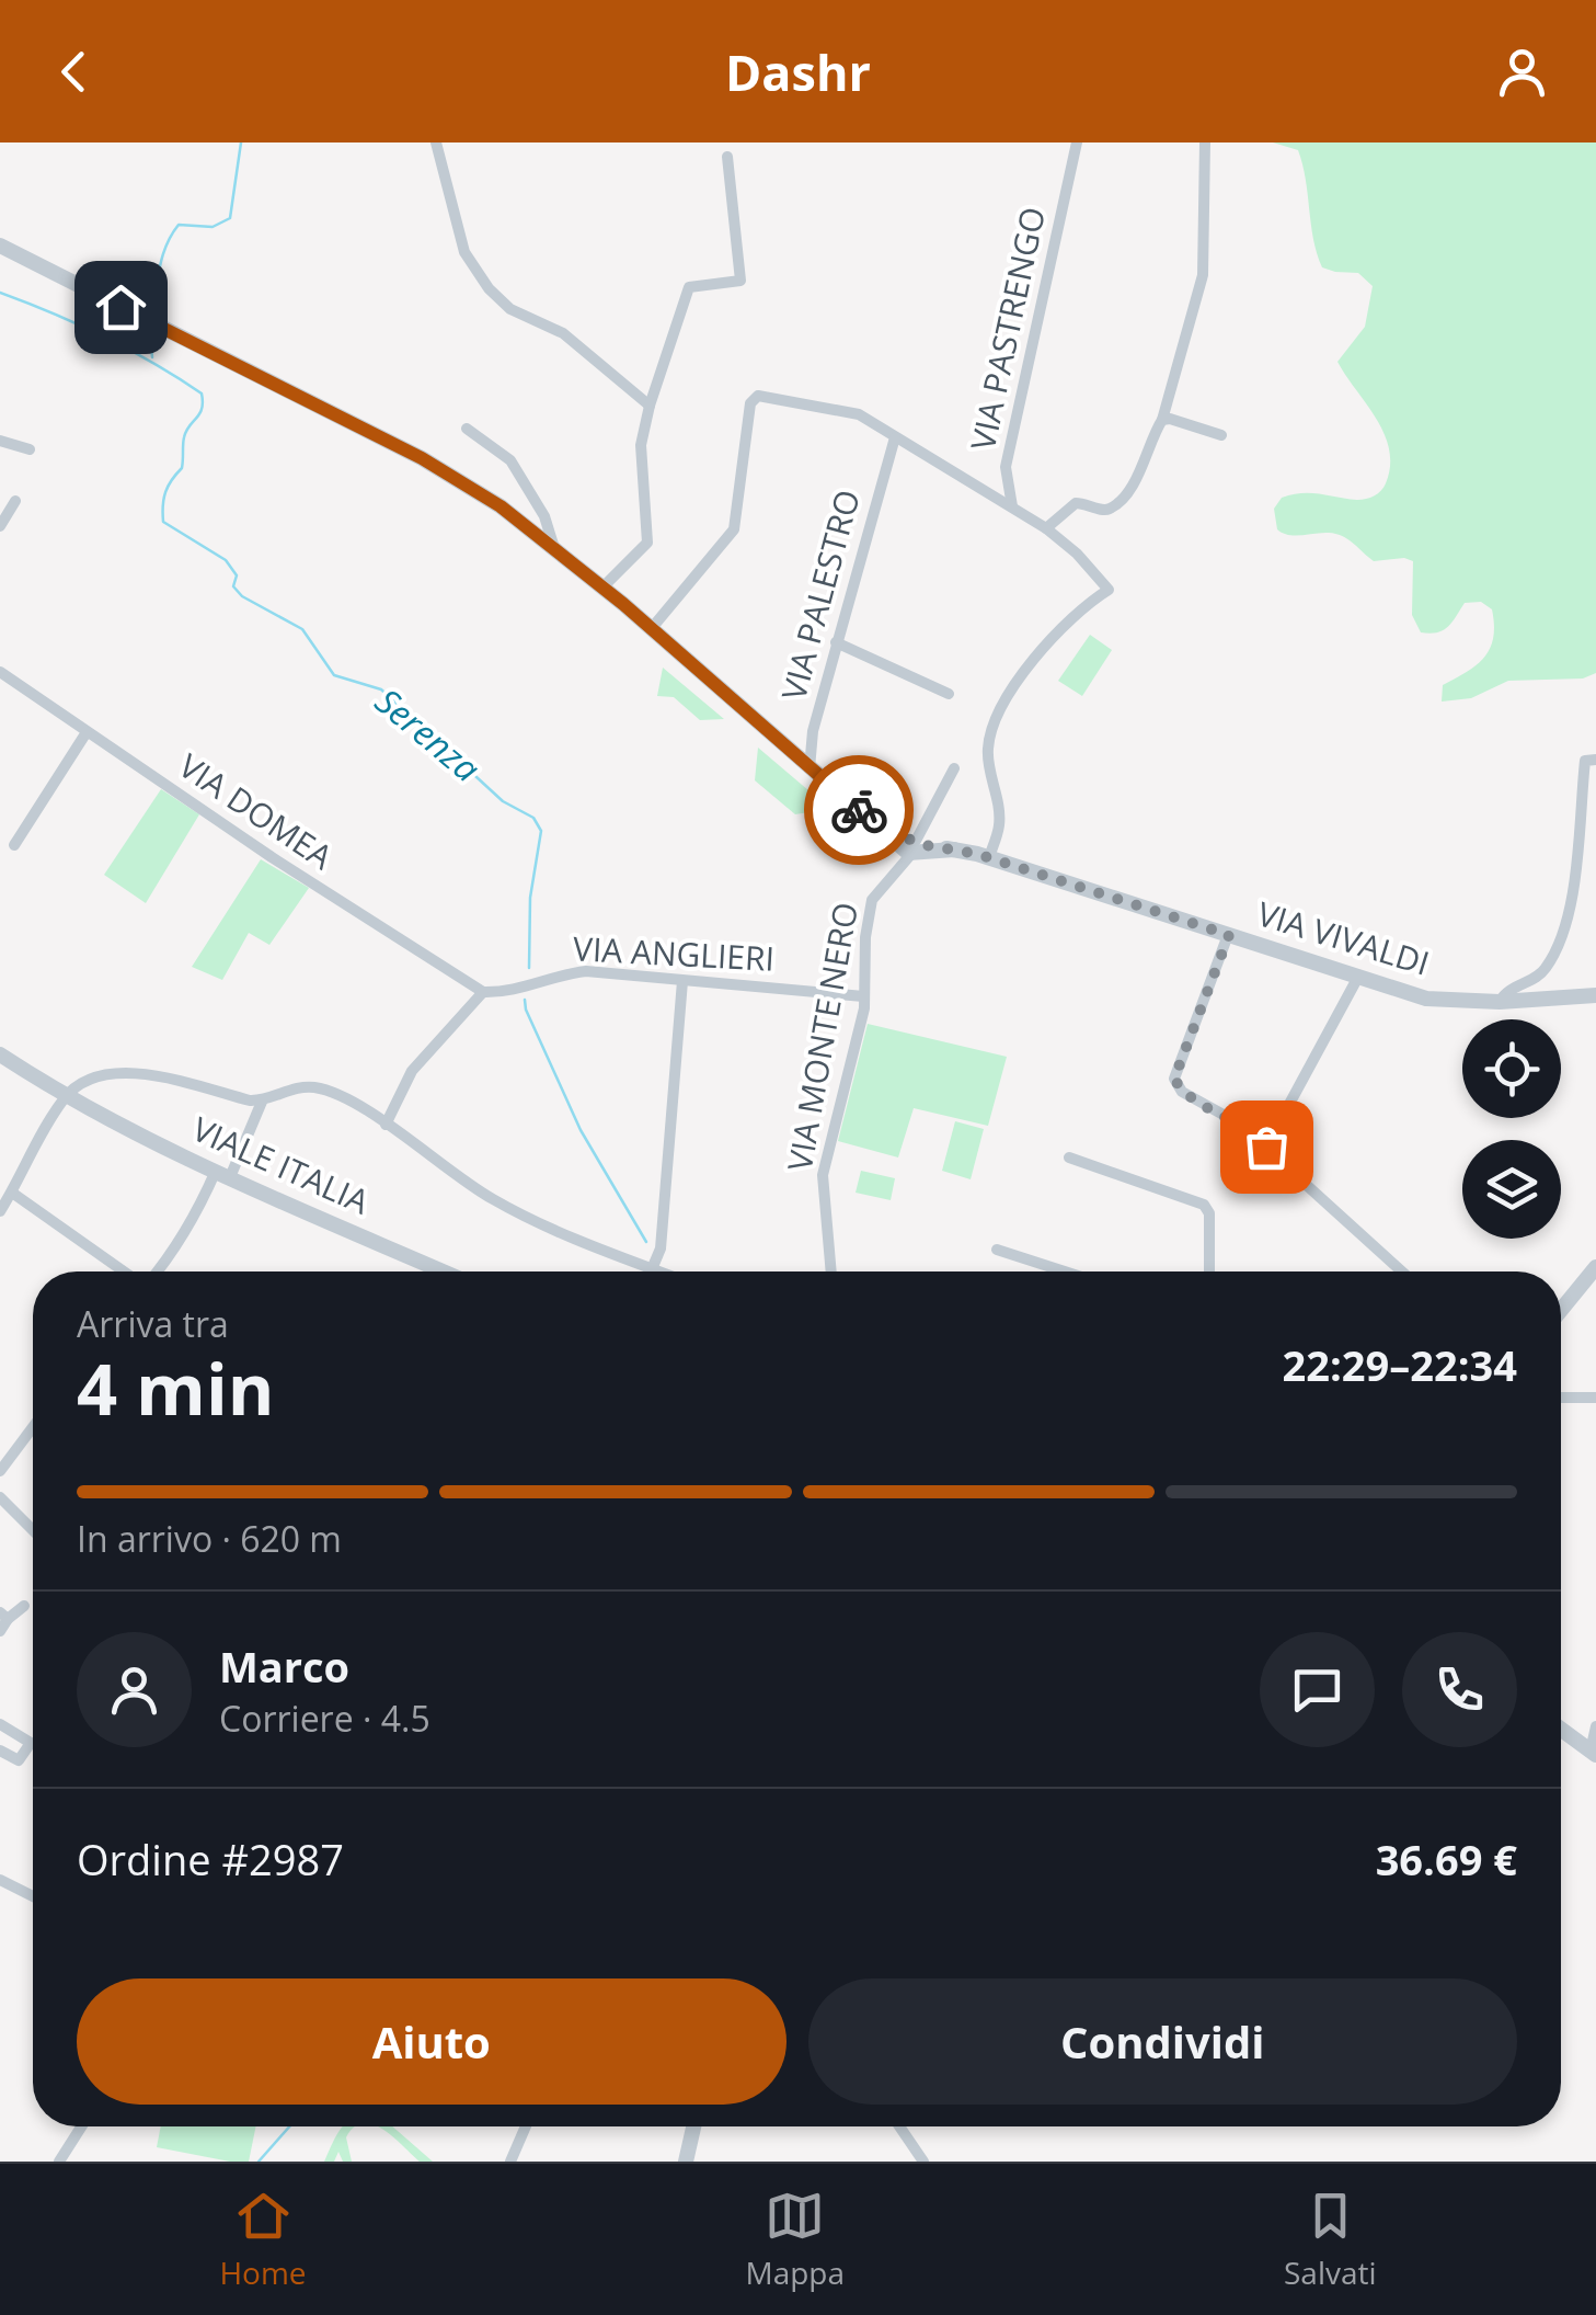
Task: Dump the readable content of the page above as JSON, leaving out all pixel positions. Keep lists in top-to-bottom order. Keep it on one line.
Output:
{"streets":{"street":["VIA PASTRENGO","VIA PALESTRO","VIA DOMEA","VIA VIVALDI","VIA ANGLIERI","VIA MONTE NERO","VIALE ITALIA"]},"crossings":[["VIA PASTRENGO","VIA PALESTRO"],["VIA DOMEA","VIA ANGLIERI"],["VIA VIVALDI","VIA MONTE NERO"],["VIA ANGLIERI","VIA MONTE NERO"]],"water":["Serenza"],"page":{"header":"Dashr","heading":["4 min","Arriva tra","22:29–22:34"],"panel":["Marco","Corriere · 4.5","Ordine #2987","36.69 €"],"bar":"In arrivo · 620 m","buttons":["Aiuto","Condividi"],"tabs":["Home","Mappa","Salvati"]}}
